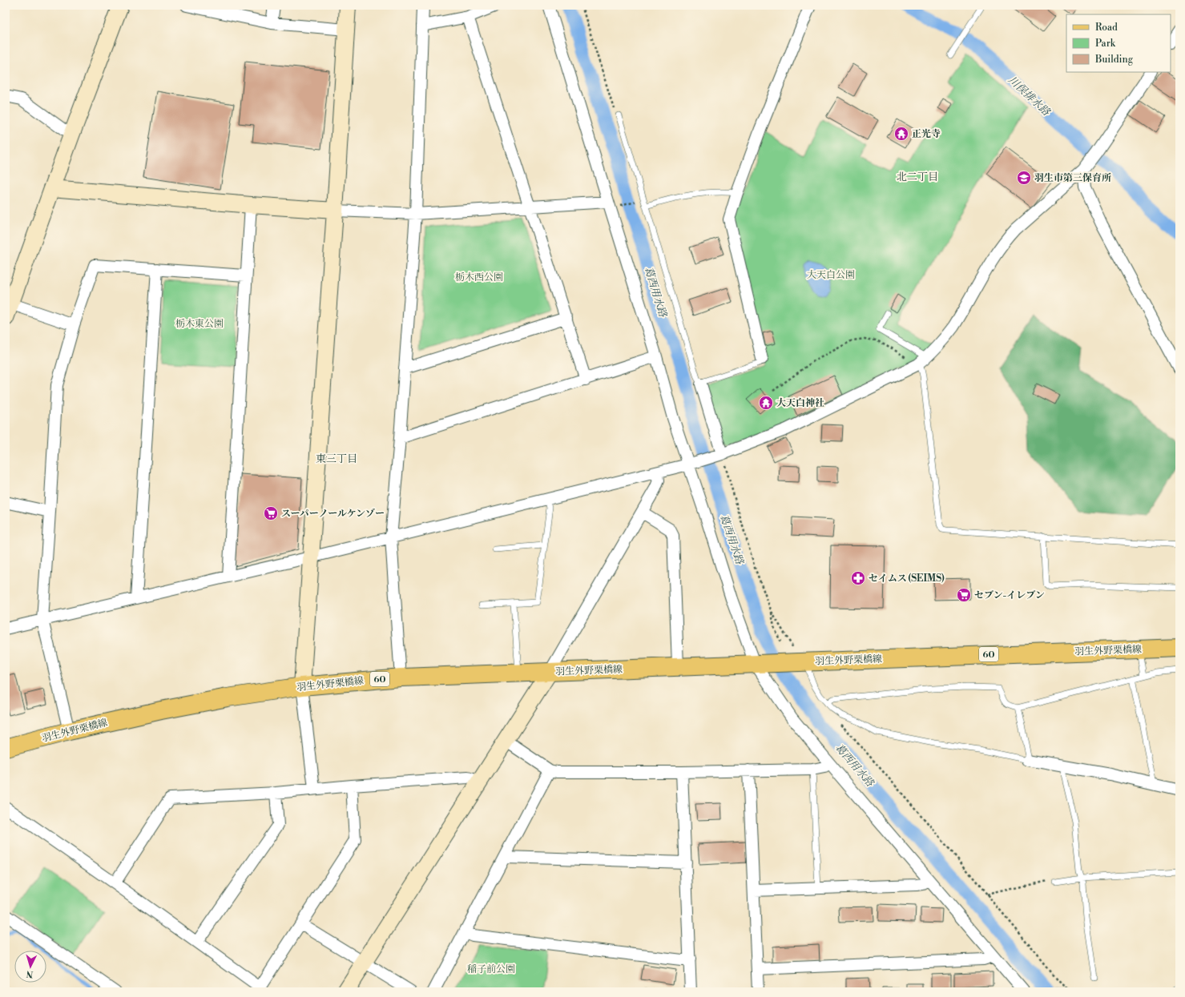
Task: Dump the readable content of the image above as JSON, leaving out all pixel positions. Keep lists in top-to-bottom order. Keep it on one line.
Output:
{"streets":{"main road":["羽生外野栗橋線","60"]},"districts":["北二丁目","東三丁目"],"water":["川俣排水路","葛西用水路"],"parks":["大天白公園","栃木西公園","栃木東公園","稲子前公園"],"places":{"temple":["正光寺","大天白神社"],"school or university":["羽生市第三保育所"],"supermarket":["スーパーノールケンゾー","セブン-イレブン"],"pharmacy":["セイムス (SEIMS)"]},"legend":["Road","Park","Building"],"north":"bottom"}
